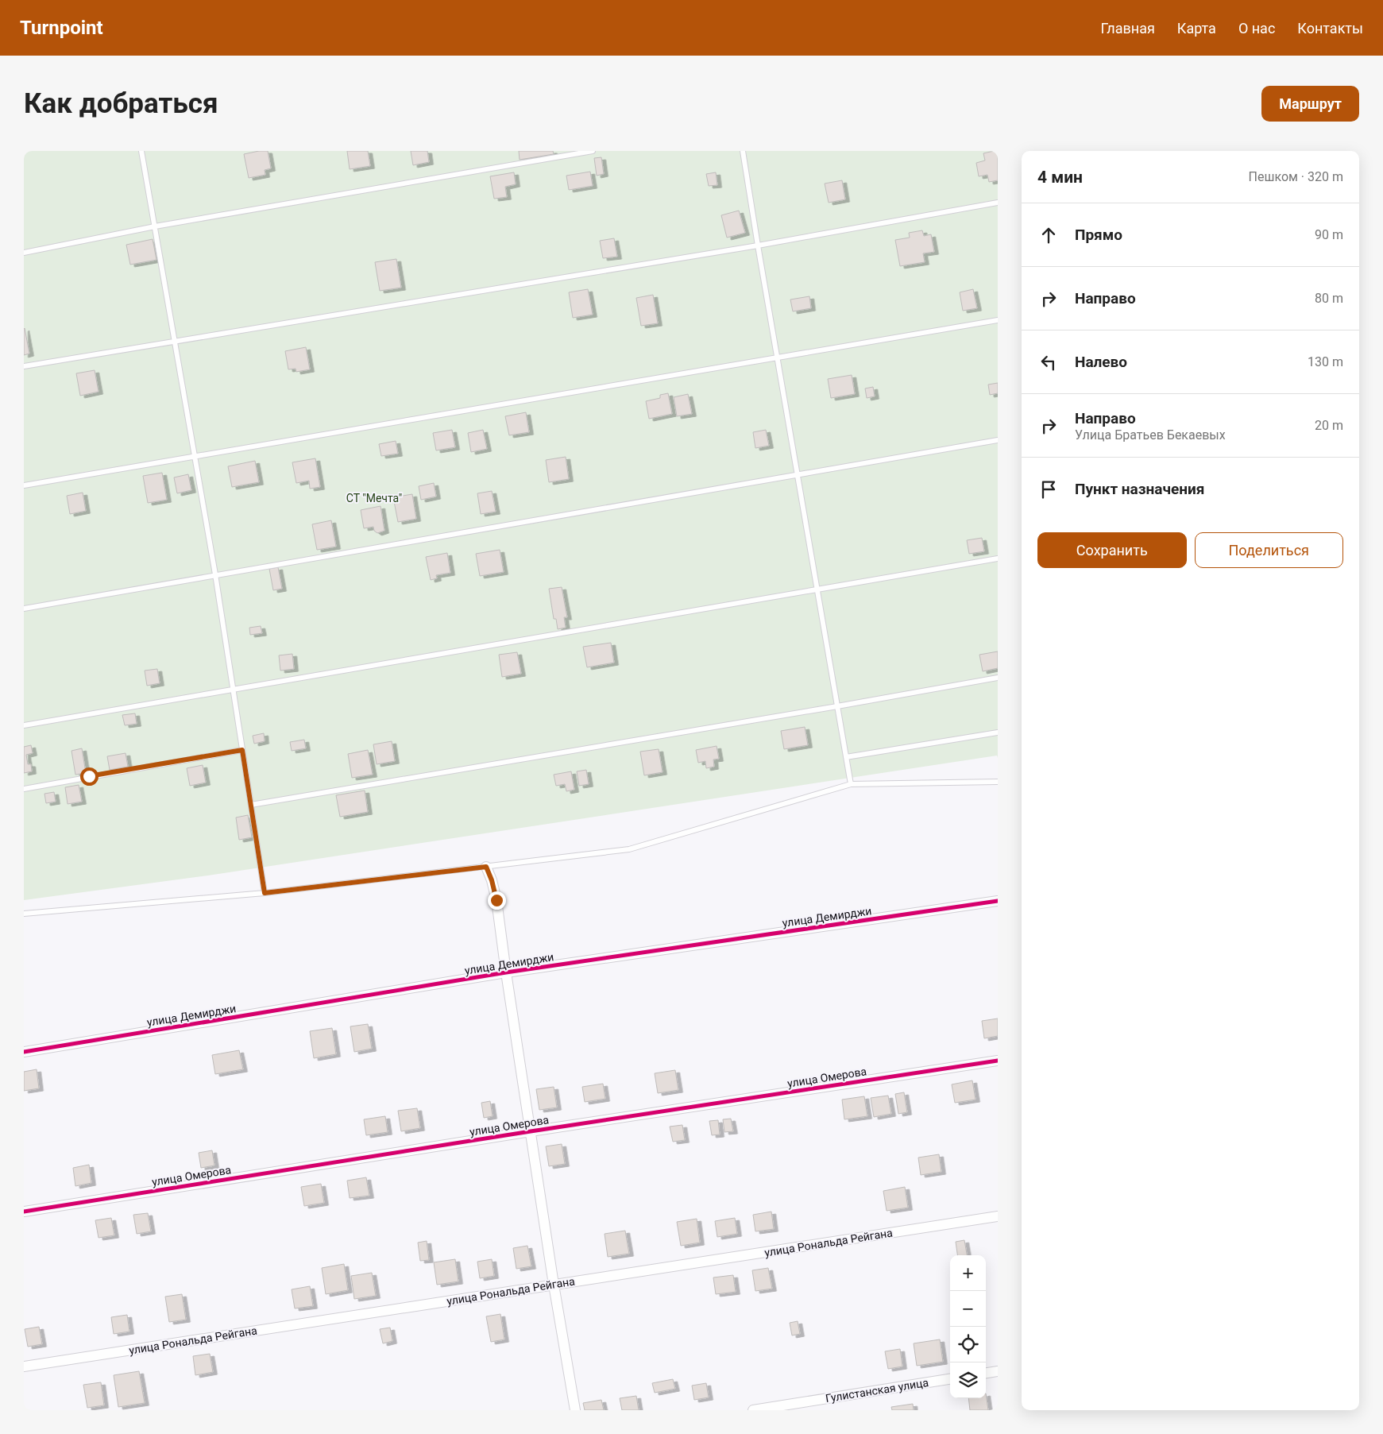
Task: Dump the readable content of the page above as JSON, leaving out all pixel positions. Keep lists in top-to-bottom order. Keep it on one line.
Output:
{"streets":{"street":["улица Демирджи","улица Омерова","улица Рональда Рейгана","Гулистанская улица"]},"parks":["СТ \"Мечта\""],"page":{"header":"Turnpoint","nav":["Главная","Карта","О нас","Контакты"],"buttons":["Маршрут",["Сохранить","Поделиться"]],"title":"Как добраться","heading":["4 мин","Пешком · 320 m"],"list":[["Прямо","90 m"],["Направо","80 m"],["Налево","130 m"],["Направо","Улица Братьев Бекаевых","20 m"],"Пункт назначения"],"map_buttons":["+","−"]}}
